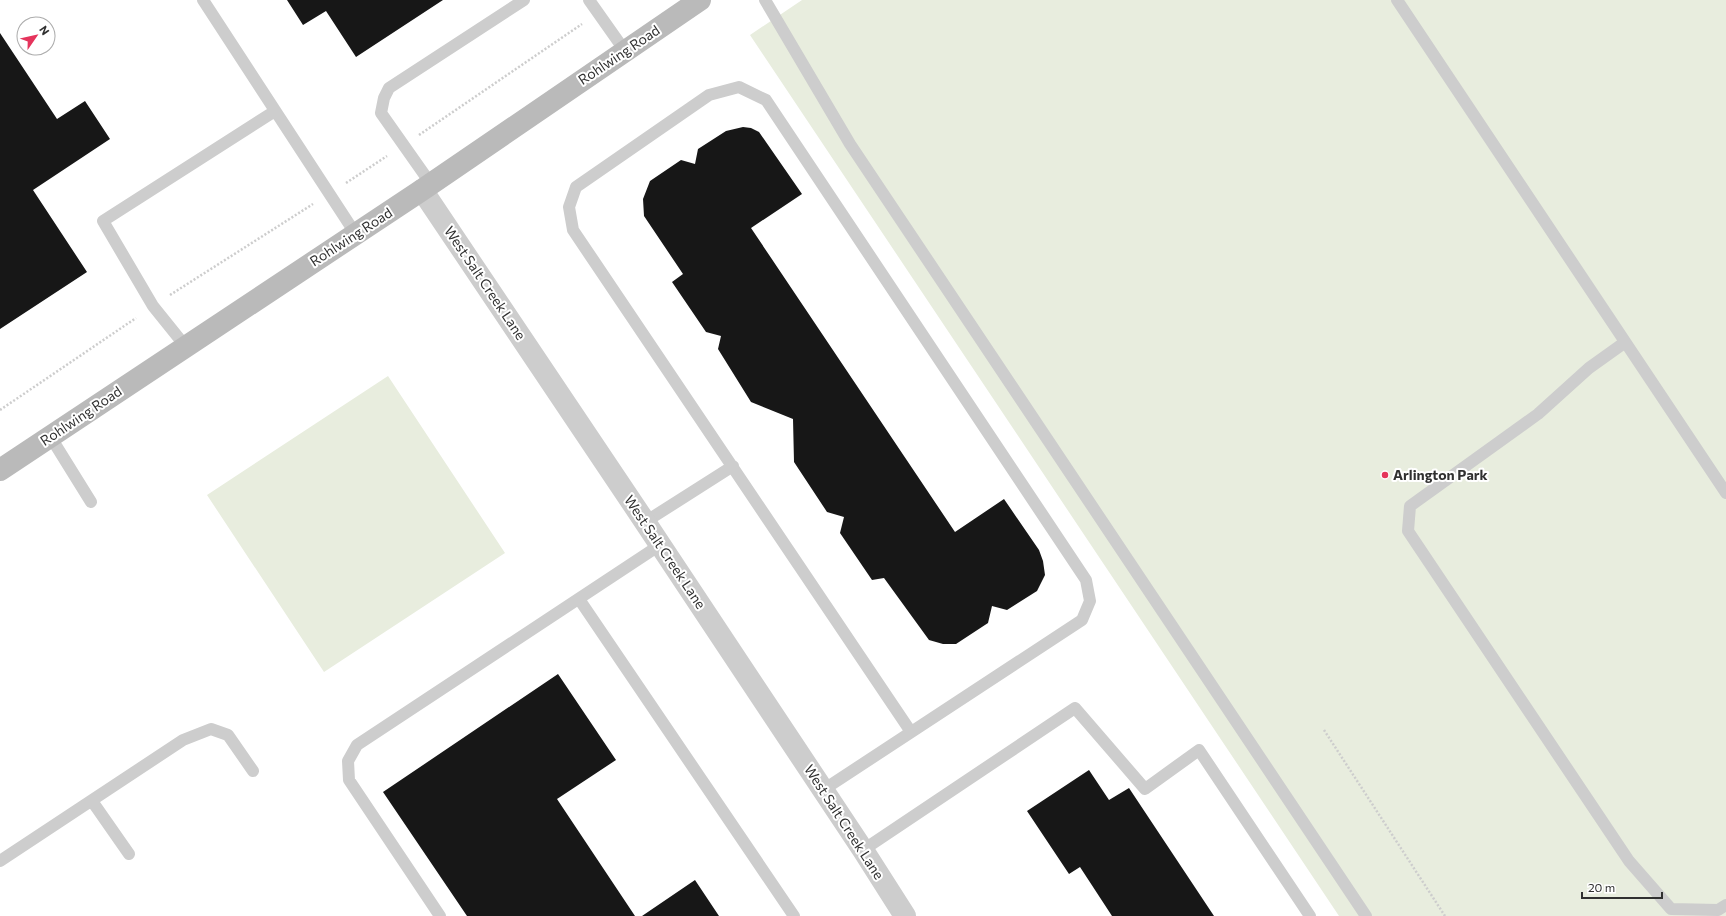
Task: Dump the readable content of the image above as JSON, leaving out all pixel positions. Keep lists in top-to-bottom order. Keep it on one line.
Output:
{"streets":{"main road":["Rohlwing Road"],"street":["West Salt Creek Lane"]},"crossings":[["Rohlwing Road","West Salt Creek Lane"]],"places":["Arlington Park"],"scale_bar":"20 m","north":"top right"}
